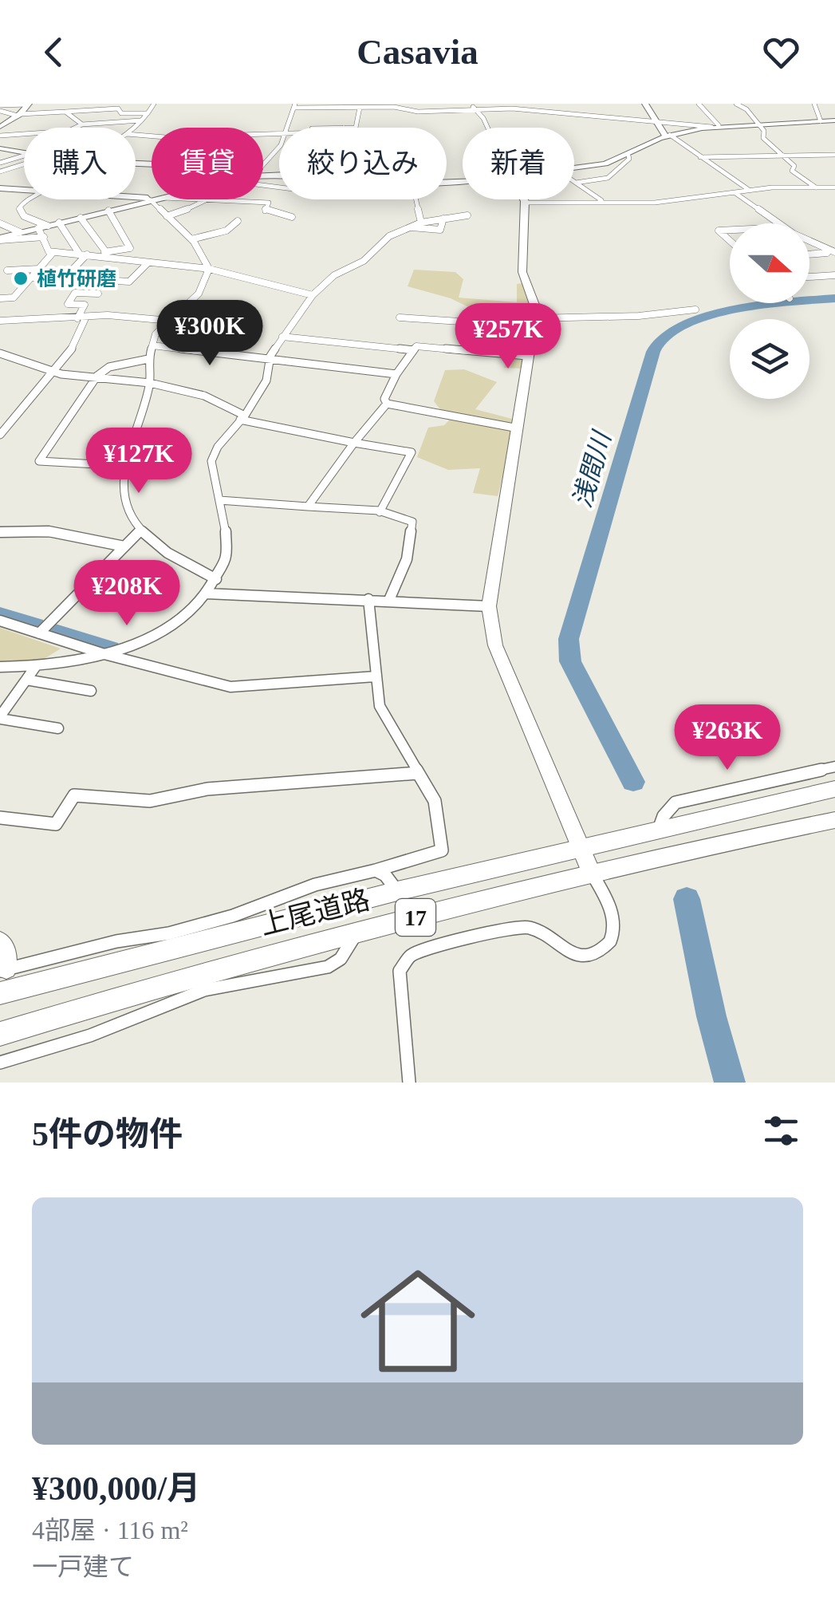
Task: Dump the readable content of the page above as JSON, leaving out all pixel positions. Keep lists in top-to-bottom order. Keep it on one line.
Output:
{"streets":{"highway":["上尾道路","17"]},"water":["浅間川"],"places":["植竹研磨"],"north":"right","page":{"header":"Casavia","chip":["購入","賃貸","絞り込み","新着"],"price":["¥300K","¥257K","¥127K","¥208K","¥263K"],"heading":"5件の物件","list":[{"name":"¥300,000/月","note":"4部屋 · 116 m² · 一戸建て"}]}}
